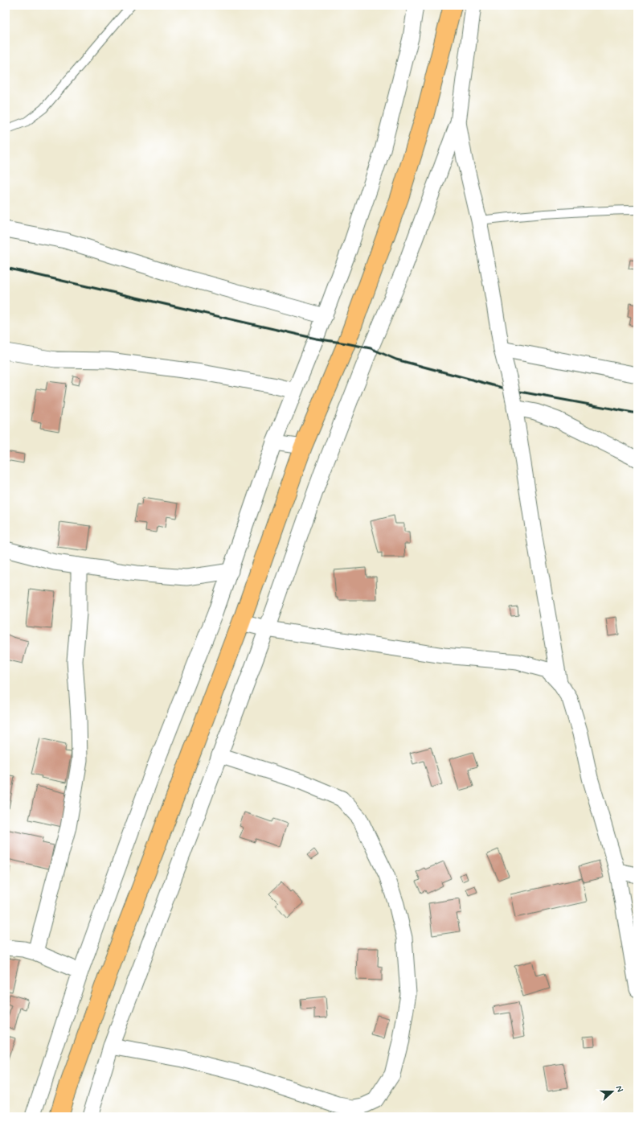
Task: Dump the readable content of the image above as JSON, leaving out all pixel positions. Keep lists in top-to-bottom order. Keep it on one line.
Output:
{"north":"right"}
